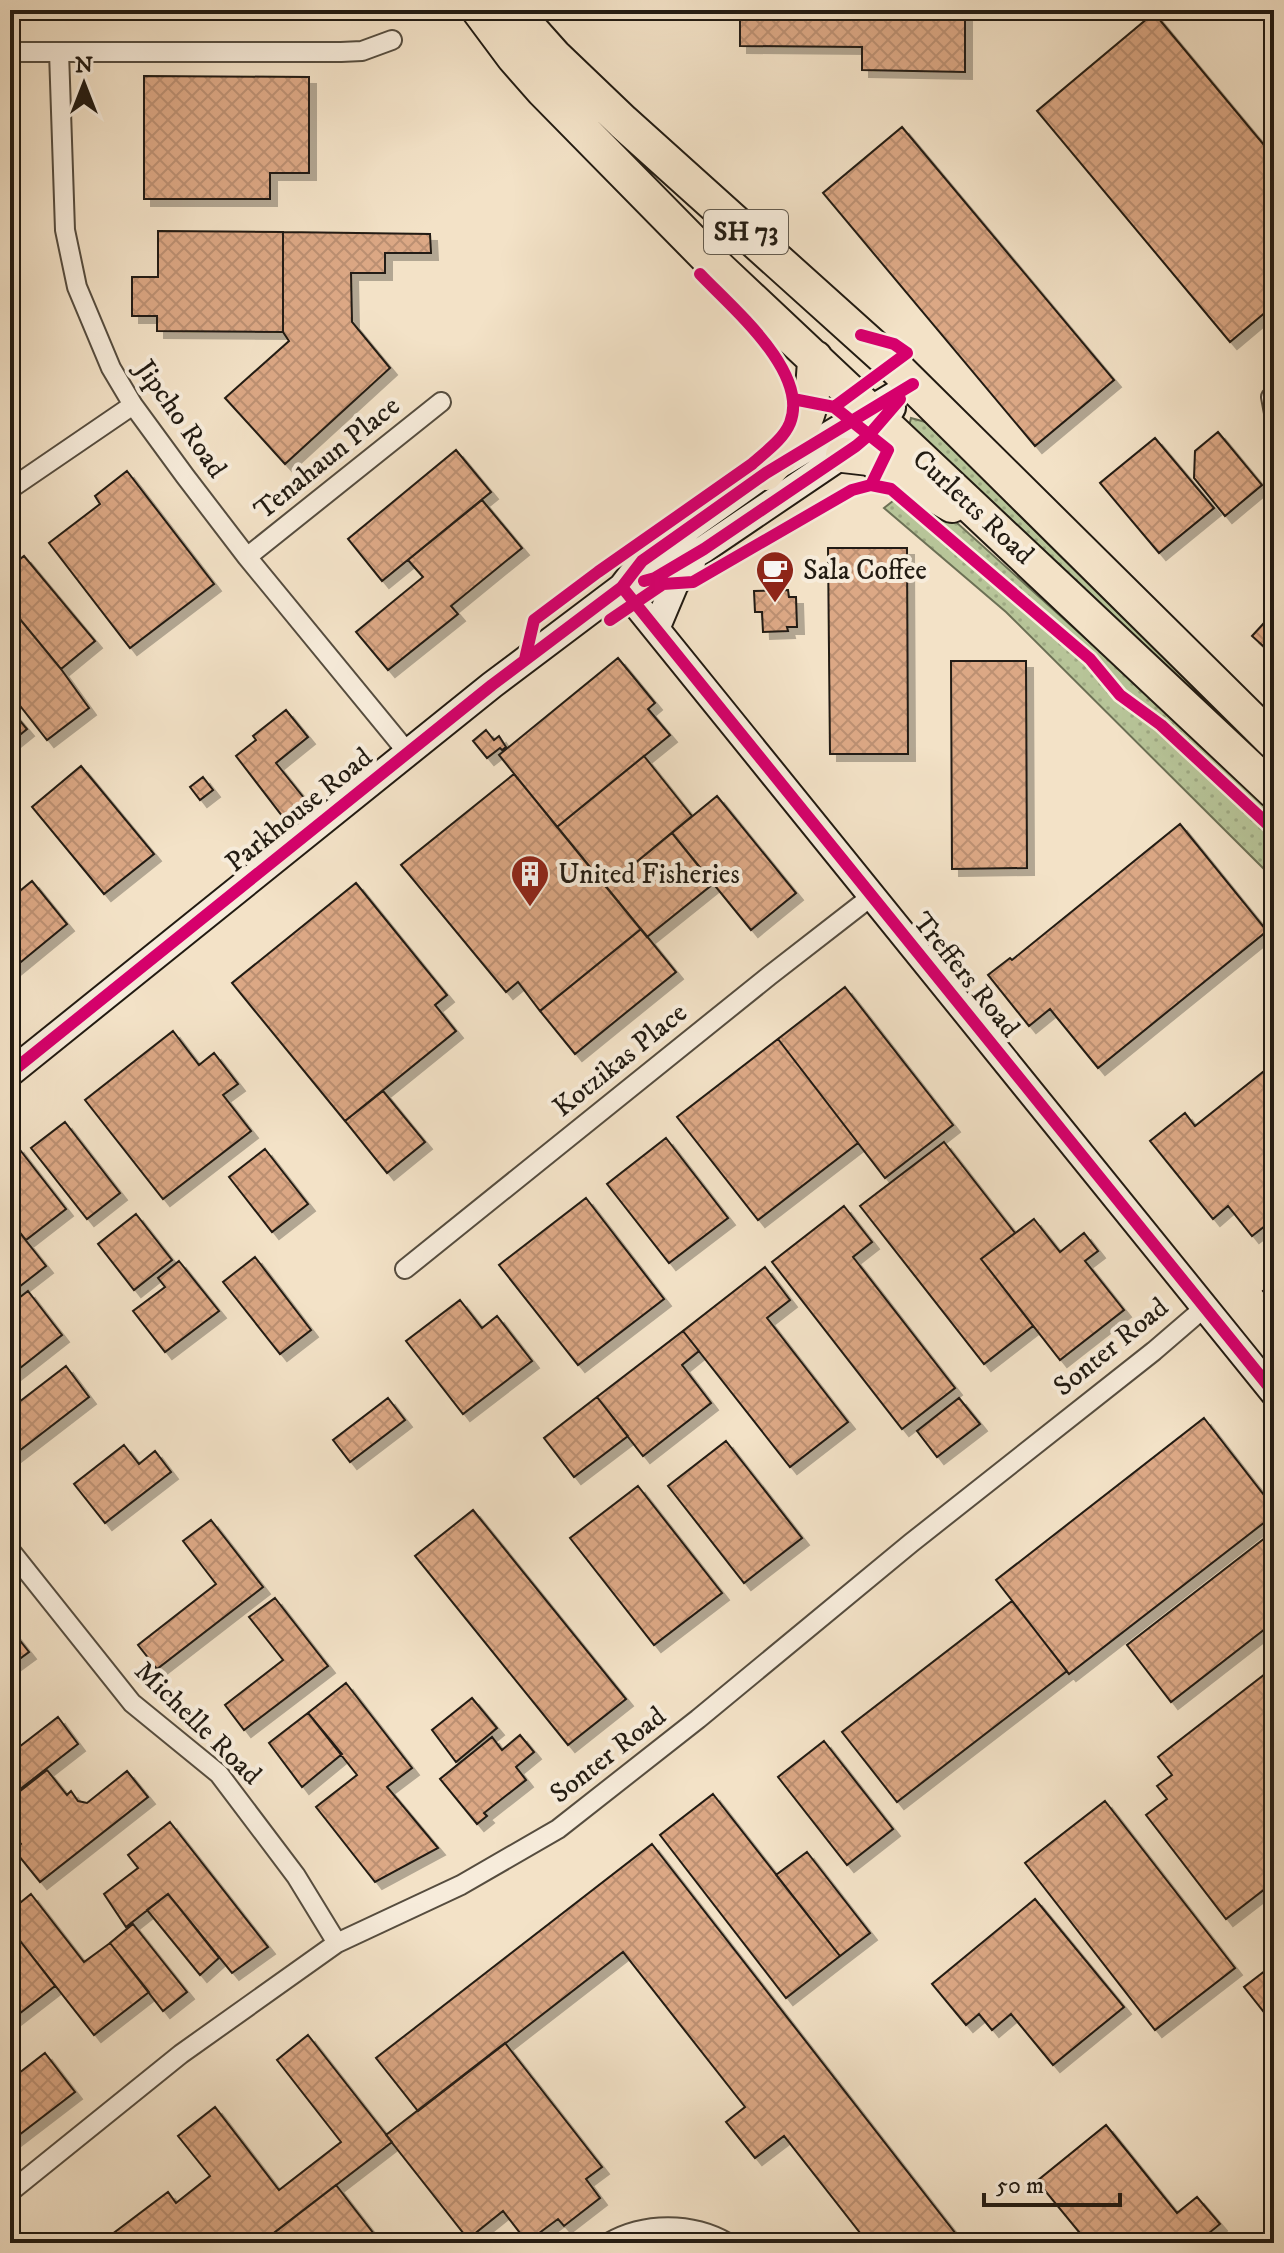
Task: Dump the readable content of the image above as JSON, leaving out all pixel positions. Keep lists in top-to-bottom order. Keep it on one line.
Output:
{"streets":{"highway":["SH 73","Curletts Road"],"street":["Jipcho Road","Tenahaun Place","Parkhouse Road","Treffers Road","Kotzikas Place","Sonter Road","Michelle Road"]},"crossings":[["Jipcho Road","Tenahaun Place"],["Jipcho Road","Parkhouse Road"],["Curletts Road","Parkhouse Road"],["Parkhouse Road","Treffers Road"],["Treffers Road","Kotzikas Place"],["Treffers Road","Sonter Road"],["Sonter Road","Michelle Road"]],"places":{"cafe":["Sala Coffee"],"building":["United Fisheries"]},"scale_bar":"50 m","north":"top"}
